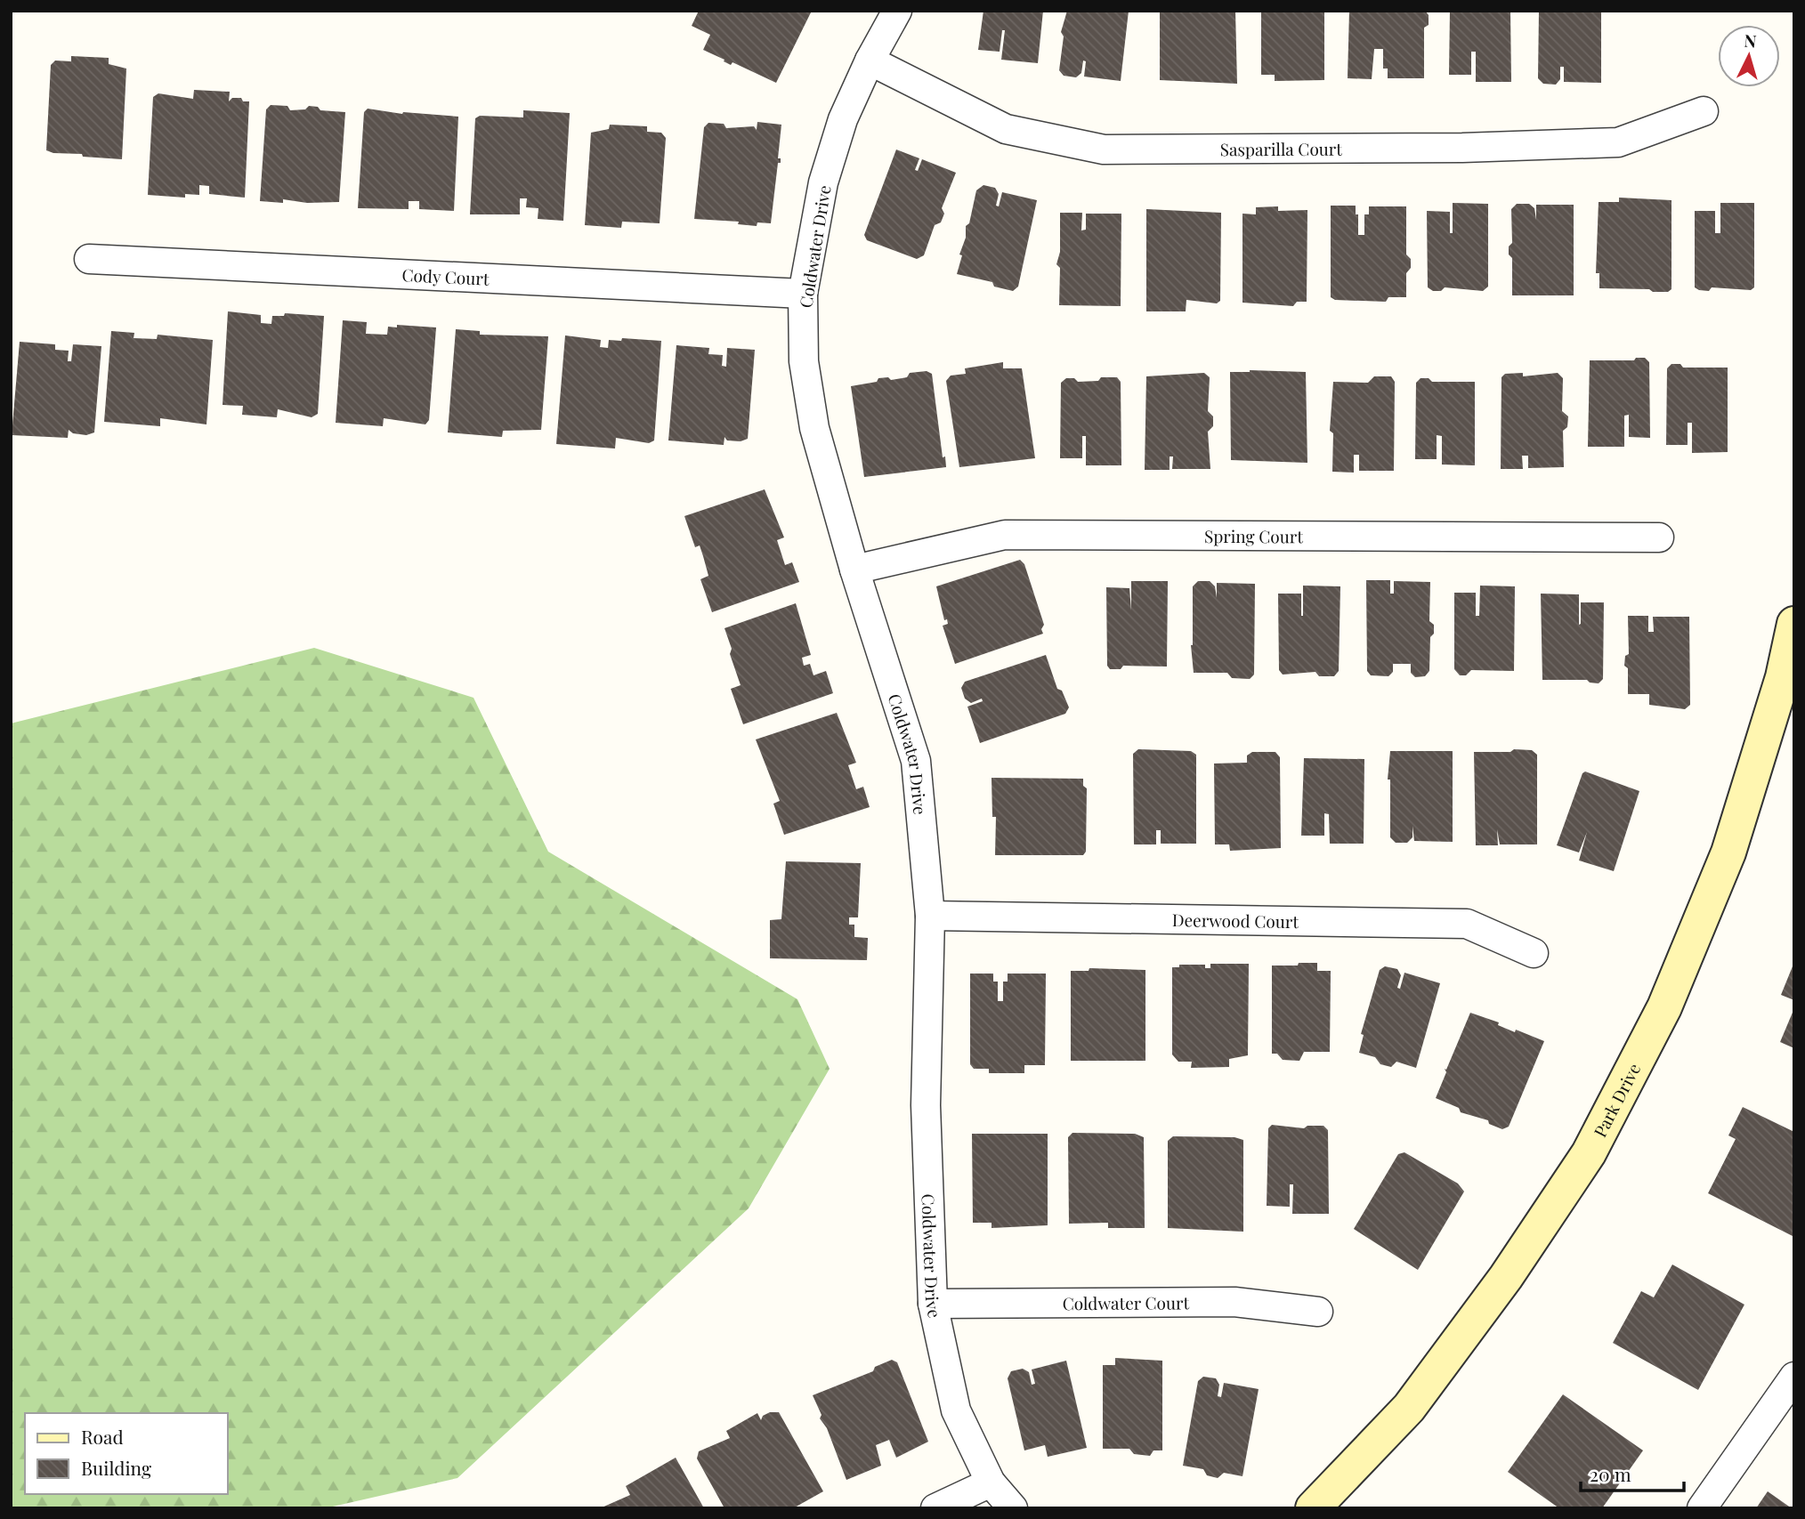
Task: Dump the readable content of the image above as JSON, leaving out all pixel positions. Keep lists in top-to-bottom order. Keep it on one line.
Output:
{"streets":{"street":["Sasparilla Court","Coldwater Drive","Cody Court","Spring Court","Deerwood Court","Park Drive","Coldwater Court"]},"crossings":[["Sasparilla Court","Coldwater Drive"],["Coldwater Drive","Cody Court"],["Coldwater Drive","Spring Court"],["Coldwater Drive","Deerwood Court"],["Coldwater Drive","Coldwater Court"]],"legend":["Road","Building"],"scale_bar":"20 m","north":"top"}
